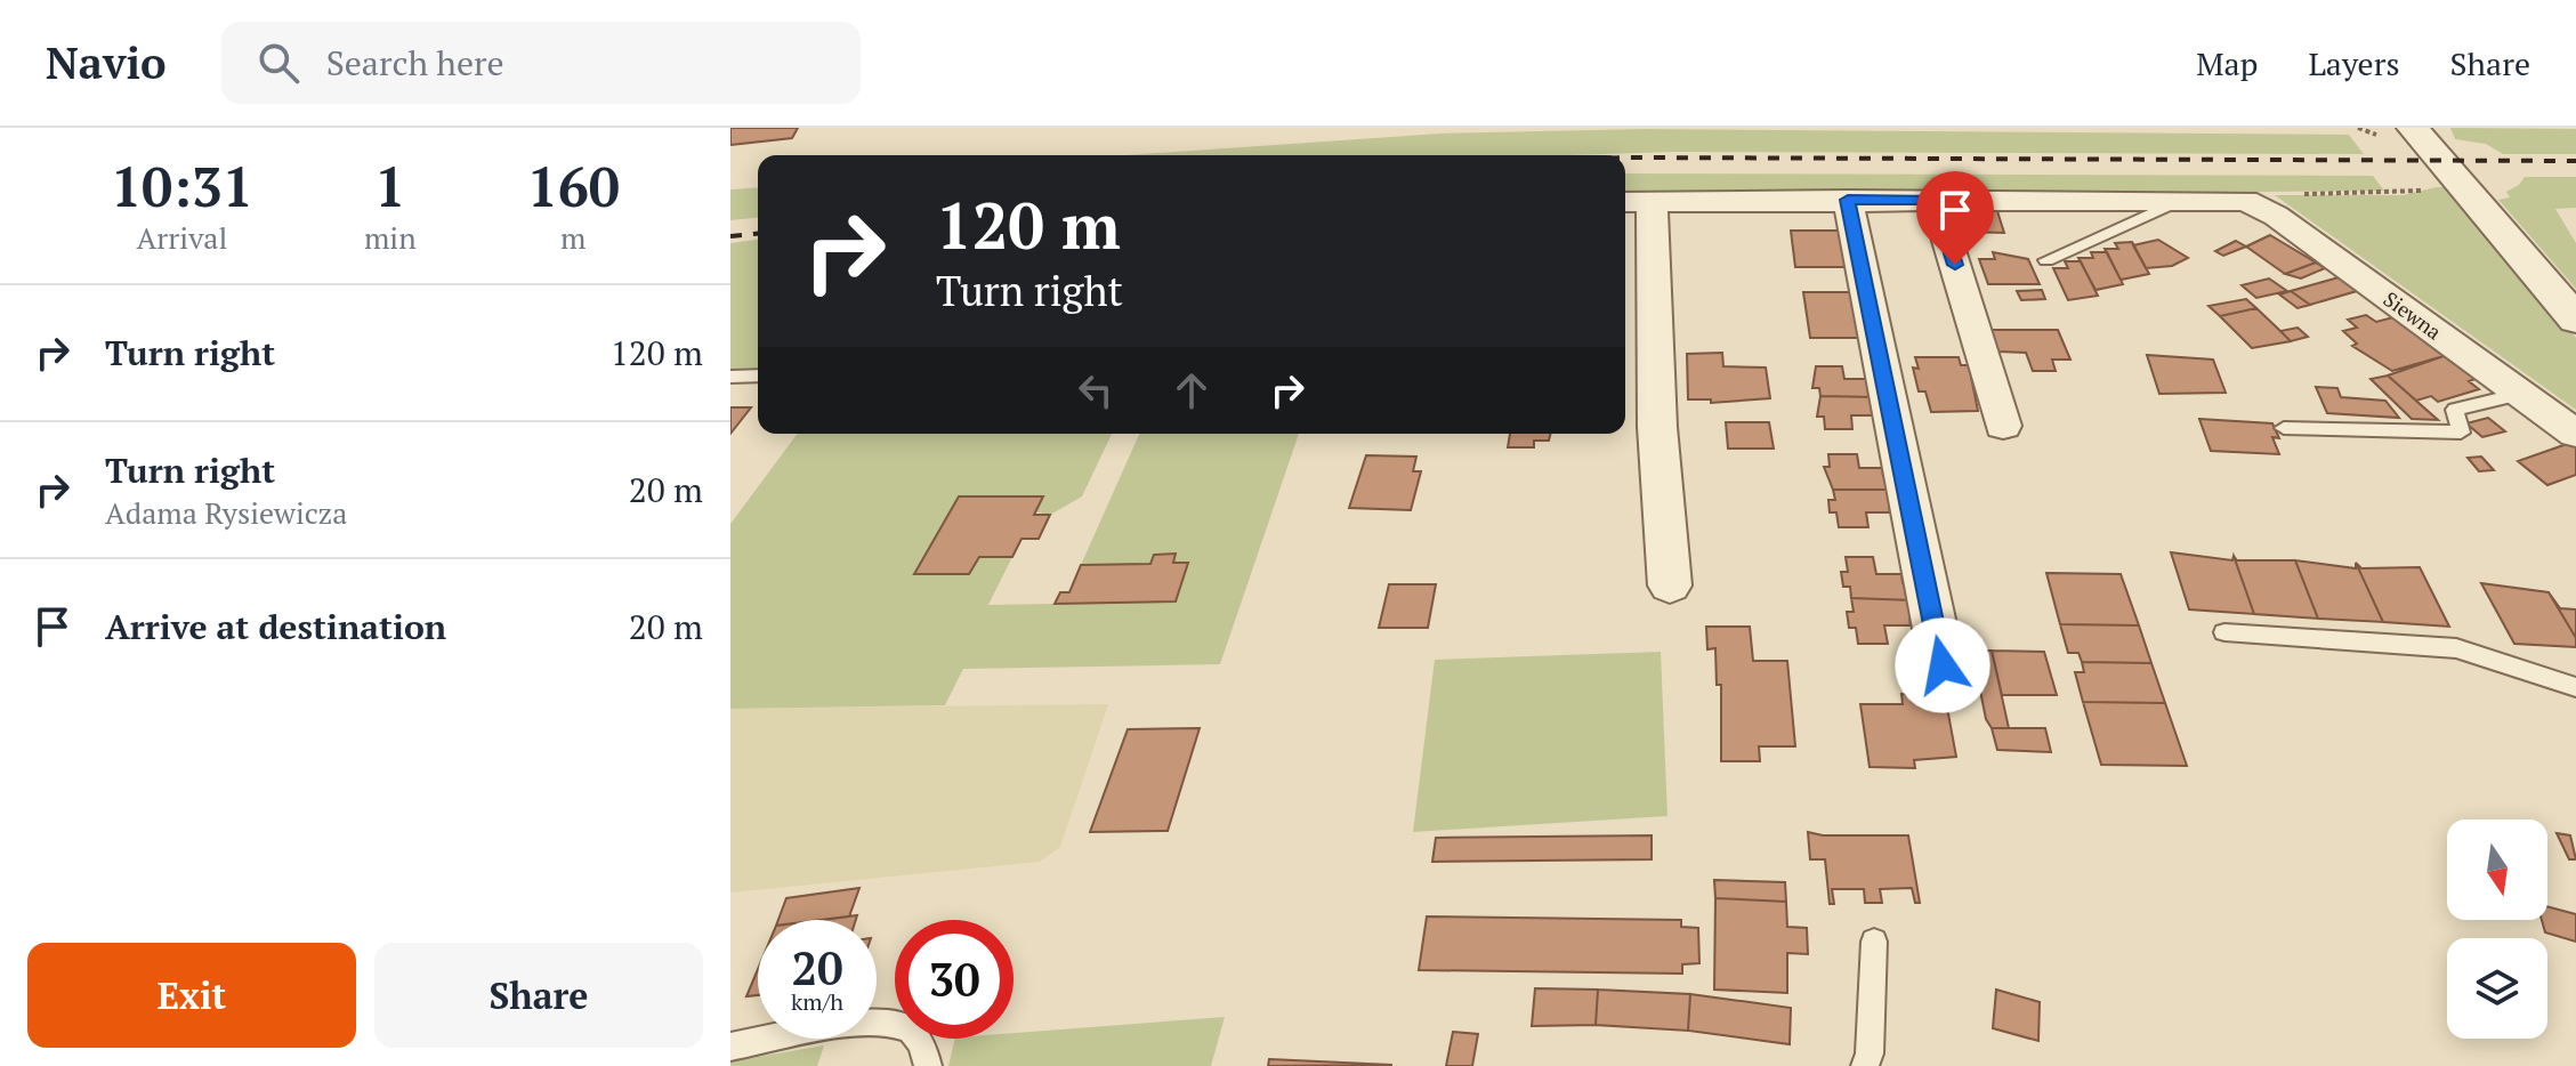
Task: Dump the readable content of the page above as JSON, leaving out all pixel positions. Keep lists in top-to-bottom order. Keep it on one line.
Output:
{"streets":{"street":["Siewna"]},"north":"bottom","page":{"header":"Navio","search":"Search here","nav":["Map","Layers","Share"],"eta":["10:31","Arrival","1","min","160","m"],"turn":["120 m","Turn right"],"list":[{"name":"Turn right","value":"120 m"},{"name":"Turn right","note":"Adama Rysiewicza","value":"20 m"},{"name":"Arrive at destination","value":"20 m"}],"speed":"20 km/h","limit":"30","buttons":["Exit","Share"]}}
